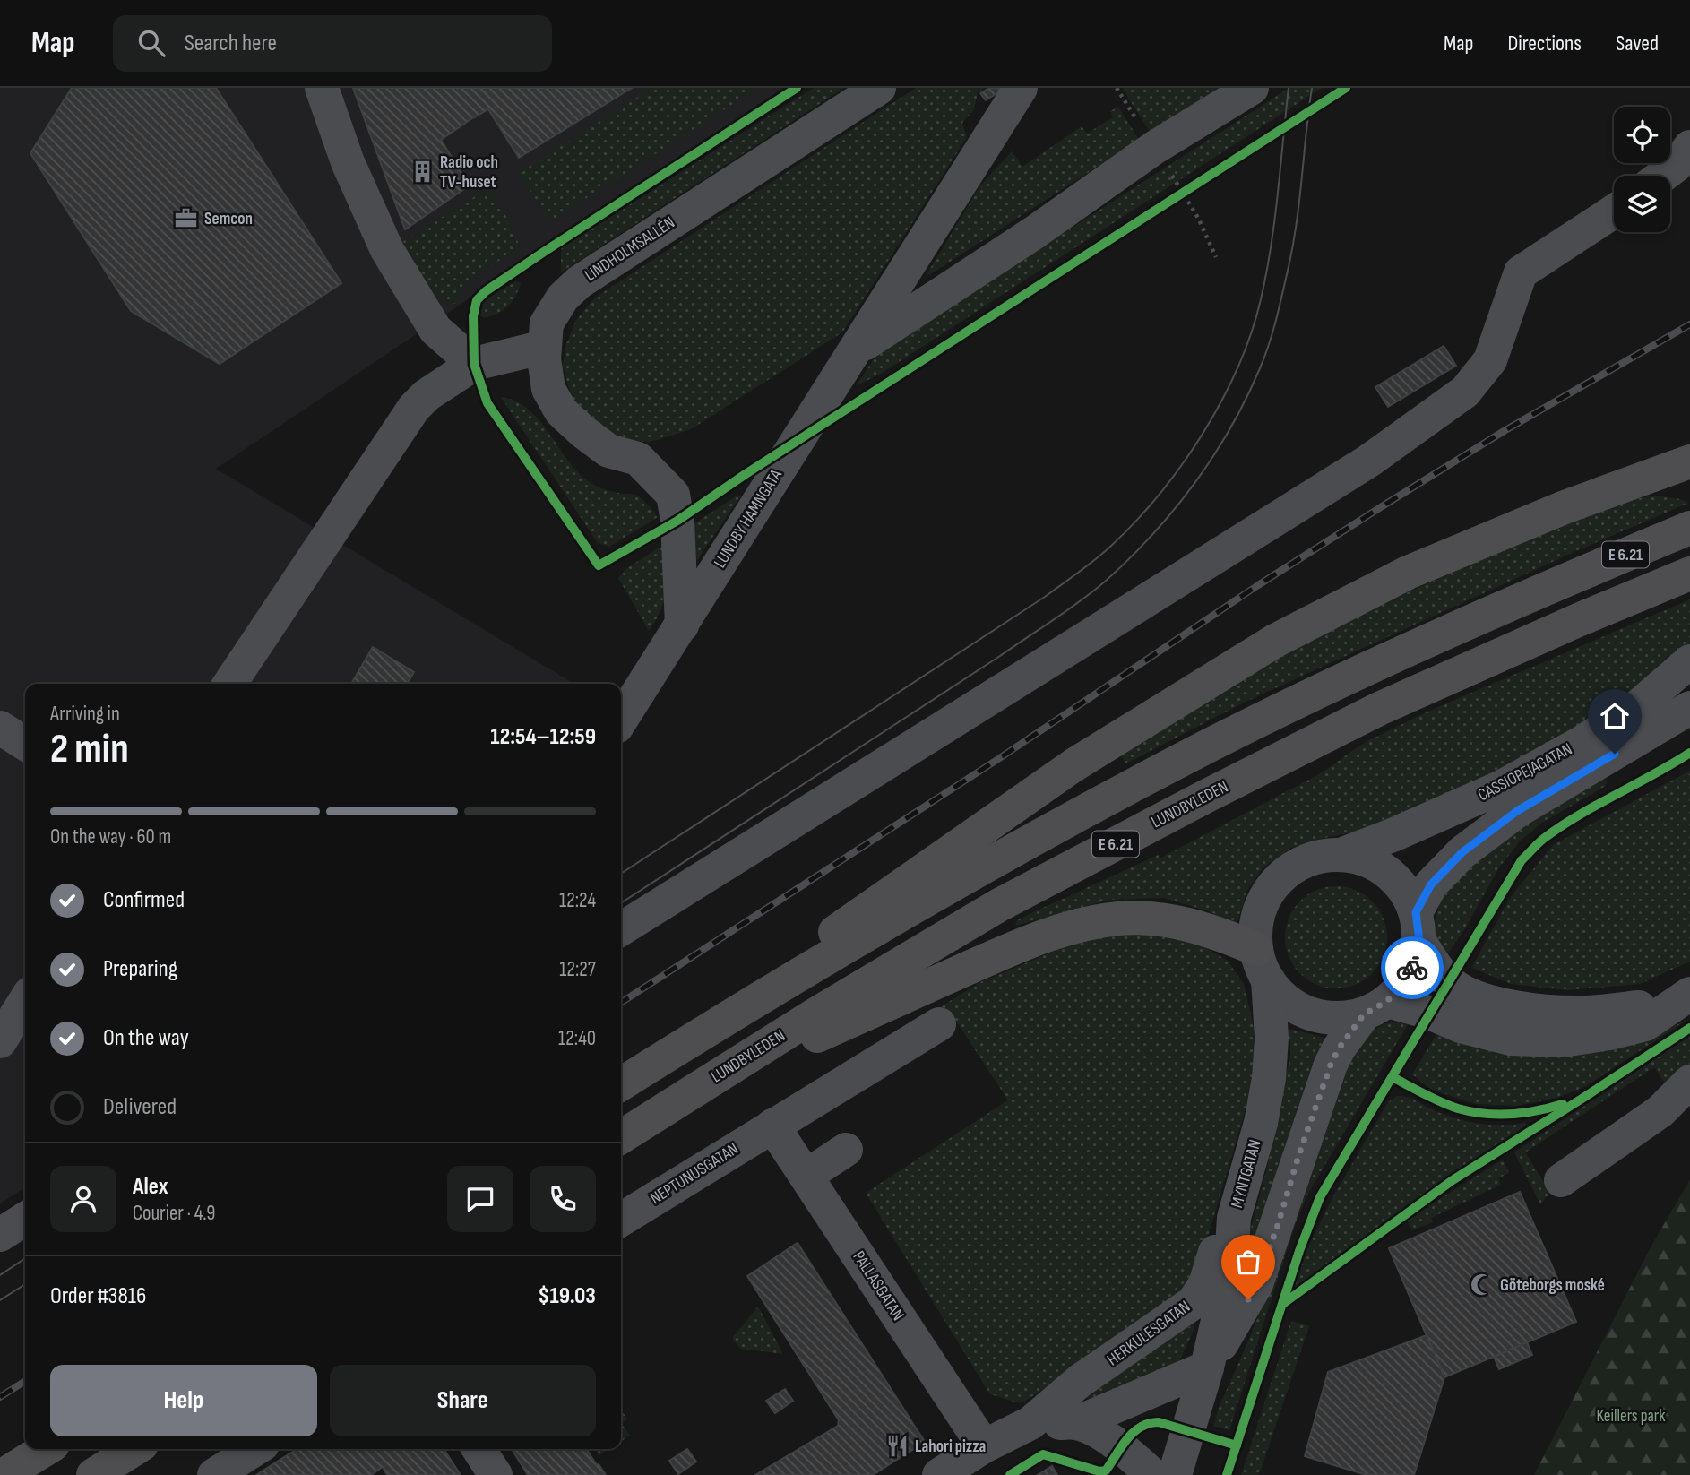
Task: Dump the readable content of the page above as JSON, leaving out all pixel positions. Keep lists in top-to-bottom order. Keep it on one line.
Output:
{"streets":{"highway":["E 6.21","LUNDBYLEDEN"],"street":["LINDHOLMSALLÉN","LUNDBY HAMNGATA","CASSIOPEJAGATAN","NEPTUNUSGATAN","MYNTGATAN","PALLASGATAN","HERKULESGATAN"]},"crossings":[["LINDHOLMSALLÉN","LUNDBY HAMNGATA"],["CASSIOPEJAGATAN","MYNTGATAN"],["NEPTUNUSGATAN","PALLASGATAN"],["MYNTGATAN","HERKULESGATAN"],["PALLASGATAN","HERKULESGATAN"]],"parks":["Keillers park"],"places":{"building":["Radio och TV-huset"],"office":["Semcon"],"mosque":["Göteborgs moské"],"restaurant":["Lahori pizza"]},"page":{"header":"Map","search":"Search here","nav":["Map","Directions","Saved"],"heading":["2 min","Arriving in","12:54–12:59"],"panel":["Alex","Courier · 4.9","Order #3816","$19.03"],"bar":"On the way · 60 m","list":[["Confirmed","12:24"],["Preparing","12:27"],["On the way","12:40"],"Delivered"],"buttons":["Help","Share"]}}
